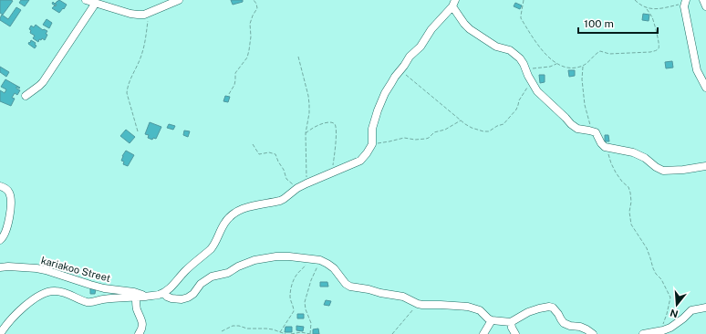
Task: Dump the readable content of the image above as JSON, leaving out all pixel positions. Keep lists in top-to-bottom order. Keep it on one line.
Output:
{"streets":{"street":["kariakoo Street"]},"scale_bar":"100 m","north":"bottom"}
